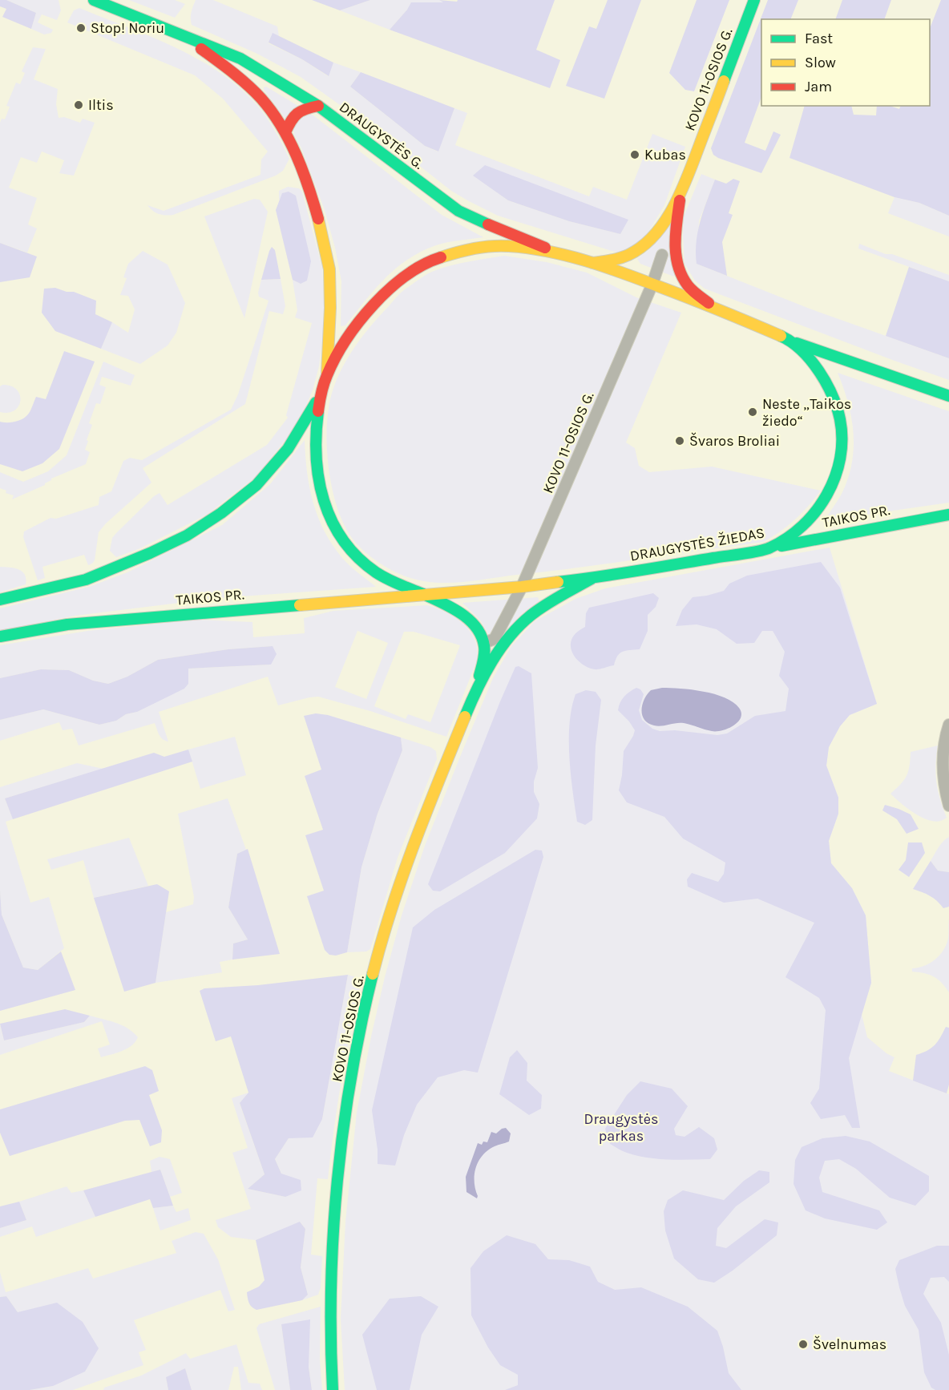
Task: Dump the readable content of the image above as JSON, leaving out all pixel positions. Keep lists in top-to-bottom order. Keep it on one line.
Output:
{"streets":{"main road":["KOVO 11-OSIOS G.","DRAUGYSTĖS G.","TAIKOS PR.","DRAUGYSTĖS ŽIEDAS"]},"crossings":[["KOVO 11-OSIOS G.","DRAUGYSTĖS ŽIEDAS"],["DRAUGYSTĖS G.","DRAUGYSTĖS ŽIEDAS"],["TAIKOS PR.","DRAUGYSTĖS ŽIEDAS"]],"parks":["Draugystės parkas"],"places":["Stop! Noriu","Iltis","Kubas","Neste „Taikos žiedo“","Švaros Broliai","Švelnumas"],"legend":["Fast","Slow","Jam"]}
